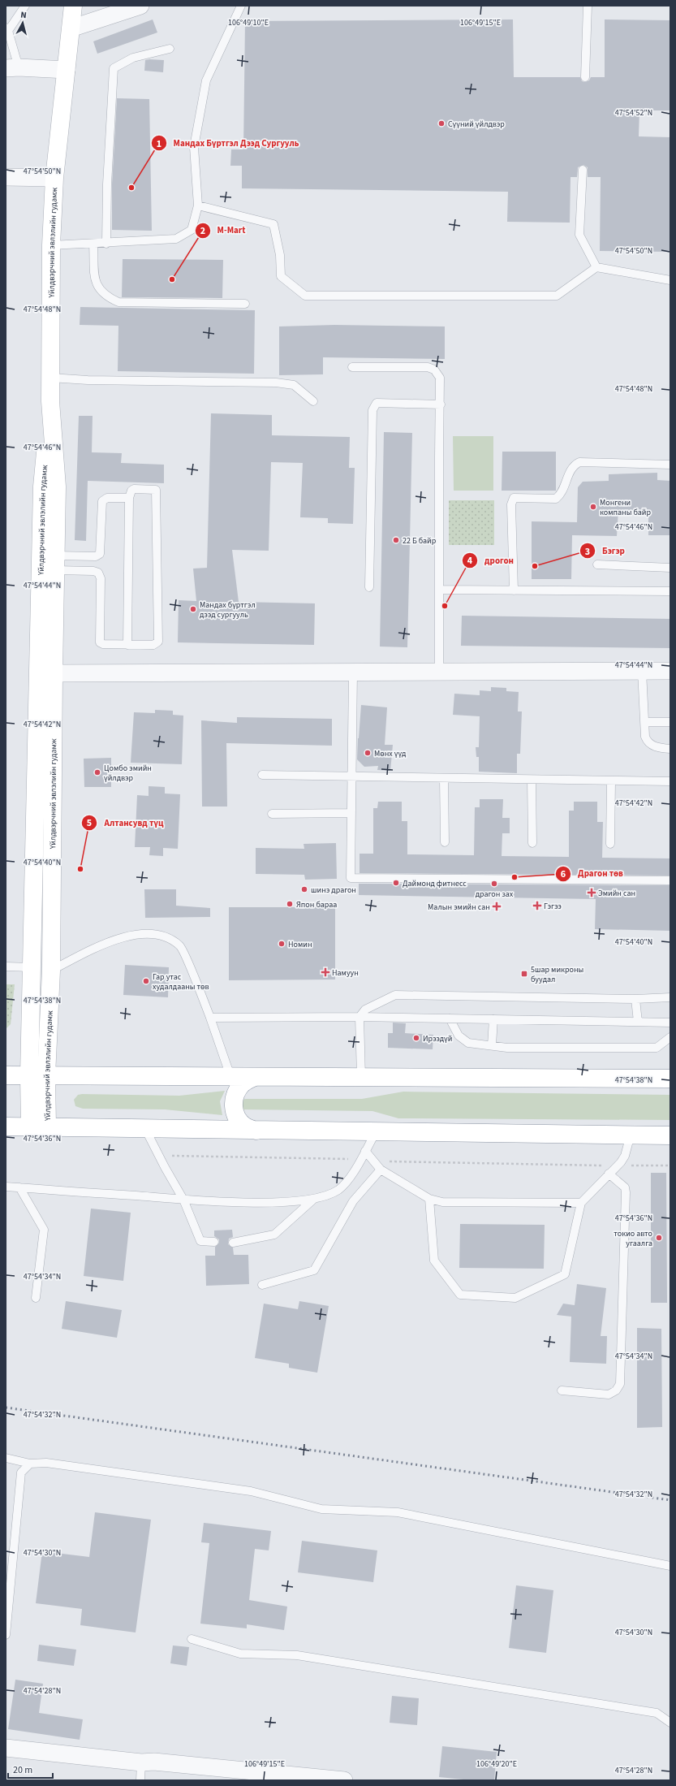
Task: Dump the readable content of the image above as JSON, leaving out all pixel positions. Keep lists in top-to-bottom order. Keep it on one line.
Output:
{"streets":{"main road":["Үйлдвэрчний эвлэлийн гудамж"]},"places":{"other":["Сүүний үйлдвэр","Мандах Бүртгэл Дээд Сургууль","M-Mart","Монгени компаны байр","22 Б байр","Бэгэр","дрогон","Мандах бүртгэл дээд сургууль","Мөнх үүд","Цомбо эмийн үйлдвэр","Алтансувд түц","Драгон төв","Даймонд фитнесс","драгон зах","шинэ драгон","Япон бараа","Номин","Гар утас худалдааны төв","Ирээдүй","токио авто угаалга"],"health":["Эмийн сан","Гэгээ","Малын эмийн сан","Намуун"],"transit":["5шар микроны буудал"]},"scale_bar":"20 m","north":"top","coordinates":["106°49'10\"E","106°49'15\"E","47°54'52\"N","47°54'50\"N","47°54'48\"N","47°54'46\"N","47°54'44\"N","47°54'42\"N","47°54'40\"N","47°54'38\"N","47°54'36\"N","47°54'34\"N","47°54'32\"N","47°54'30\"N","47°54'28\"N","106°49'20\"E"]}
